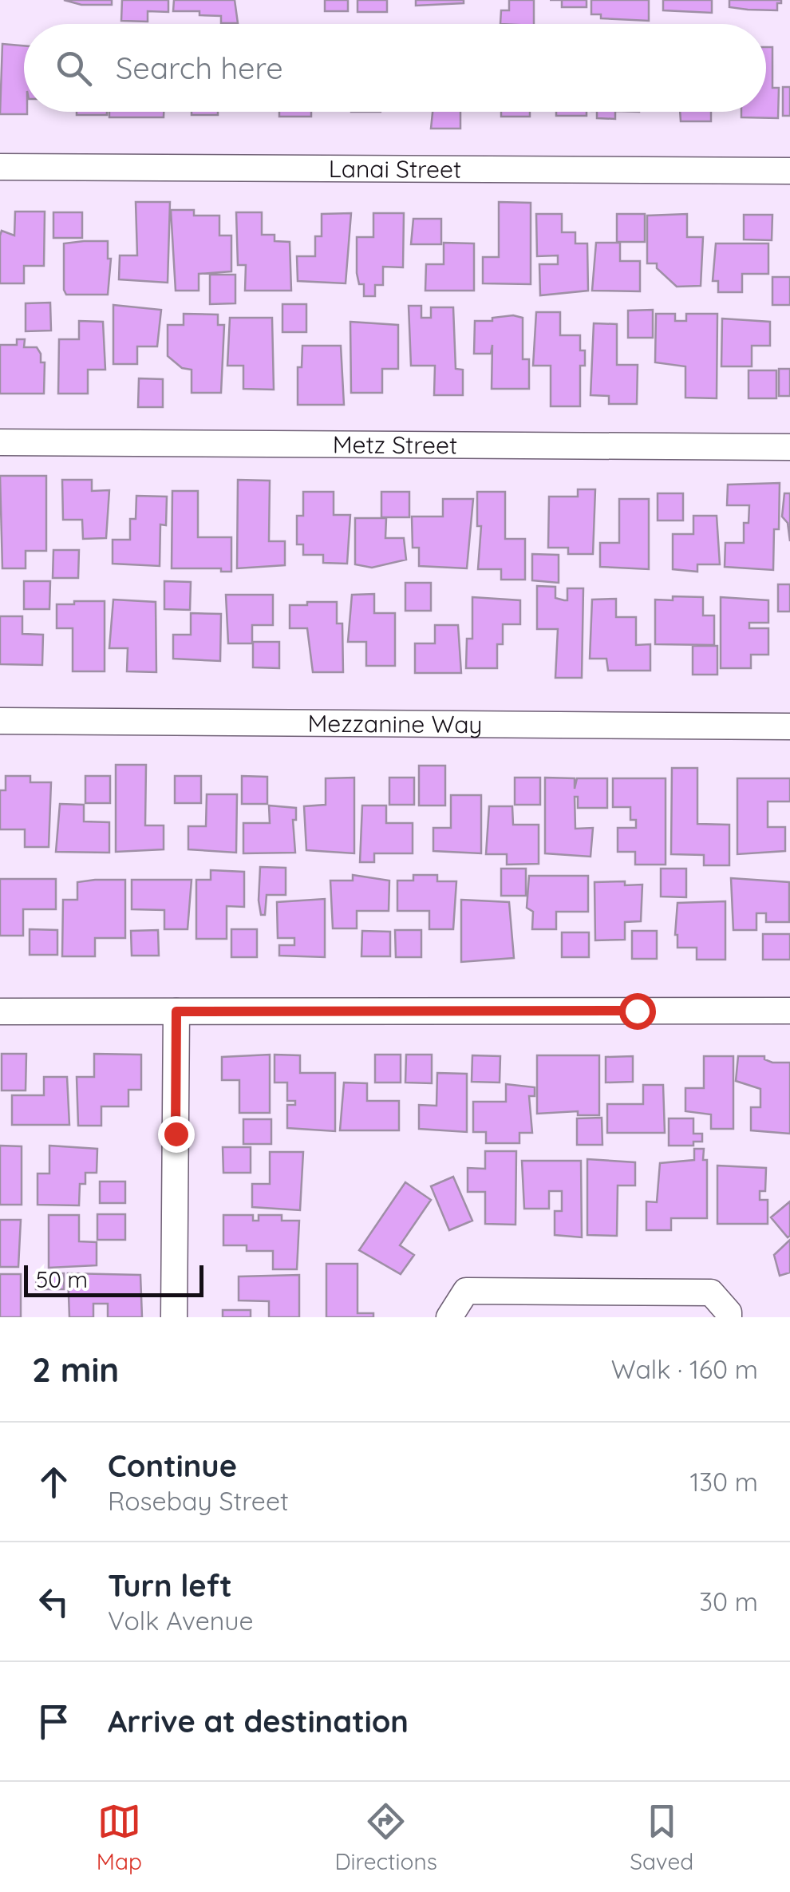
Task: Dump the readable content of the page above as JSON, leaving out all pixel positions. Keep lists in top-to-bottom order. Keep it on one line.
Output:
{"streets":{"street":["Lanai Street","Metz Street","Mezzanine Way"]},"scale_bar":"50 m","page":{"search":"Search here","scale":"50 m","heading":["2 min","Walk · 160 m"],"list":[["Continue","Rosebay Street","130 m"],["Turn left","Volk Avenue","30 m"],"Arrive at destination"],"nav":["Map","Directions","Saved"]}}
